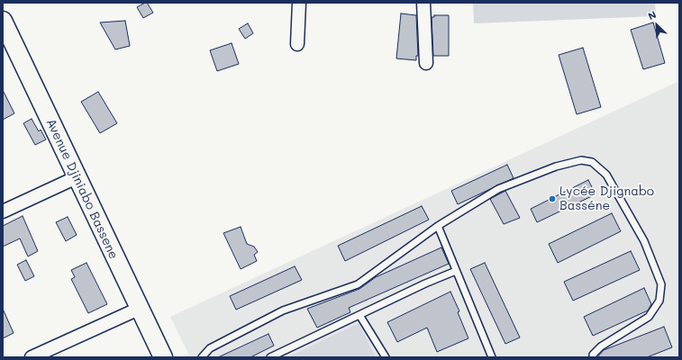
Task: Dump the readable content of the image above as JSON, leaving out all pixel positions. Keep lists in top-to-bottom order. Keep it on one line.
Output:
{"streets":{"main road":["Avenue Djiniabo Bassene"]},"places":["Lycée Djignabo Basséne"],"north":"top left"}
